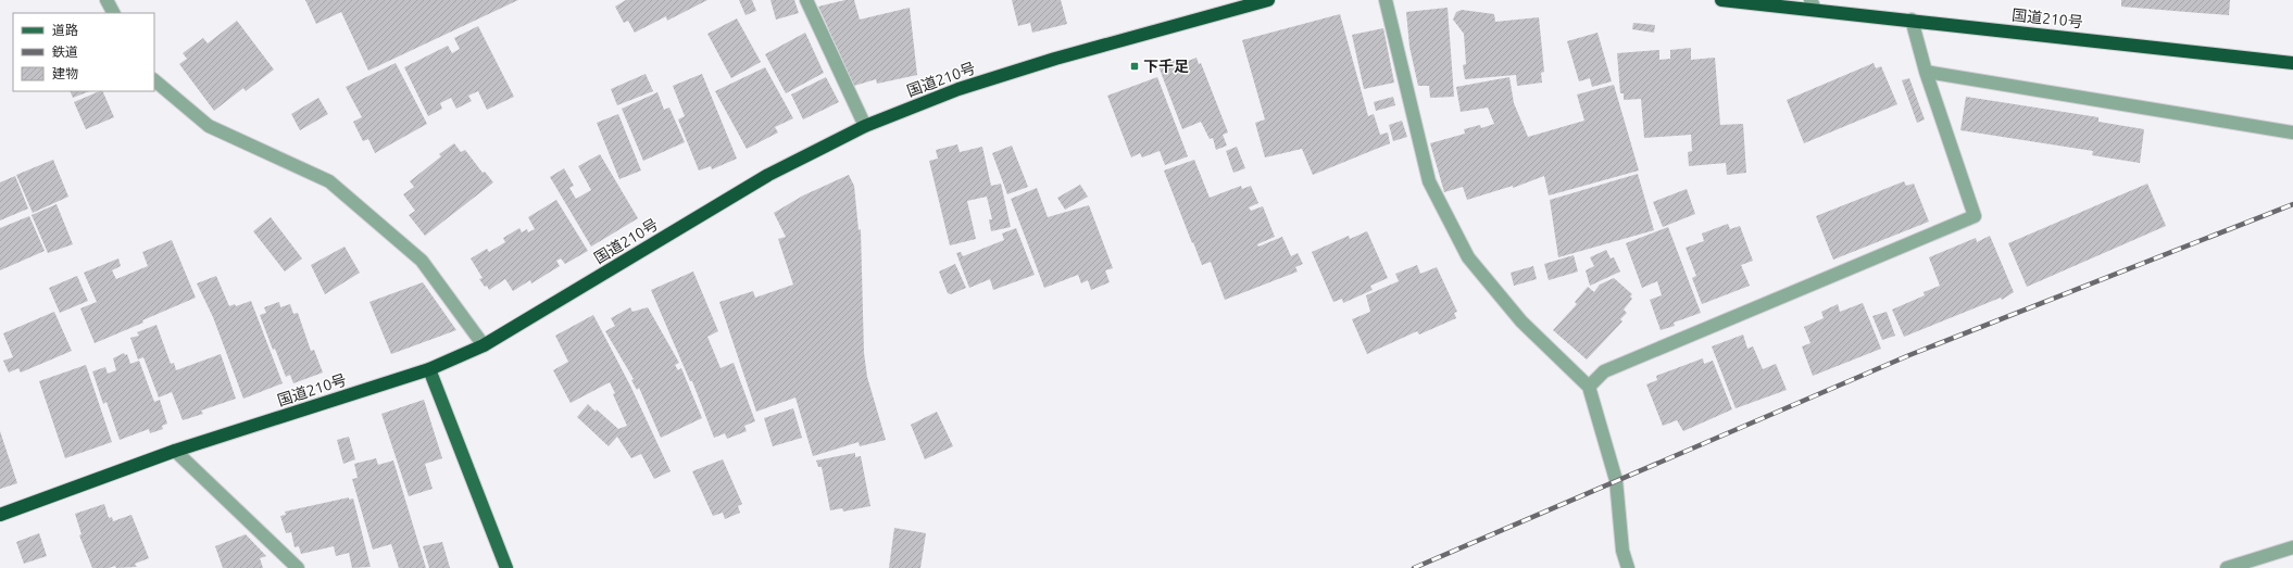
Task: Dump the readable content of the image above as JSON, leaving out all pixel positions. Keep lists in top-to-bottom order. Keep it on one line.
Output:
{"streets":{"highway":["国道210号"]},"places":{"transit":["下千足"]},"legend":["道路","鉄道","建物"]}
